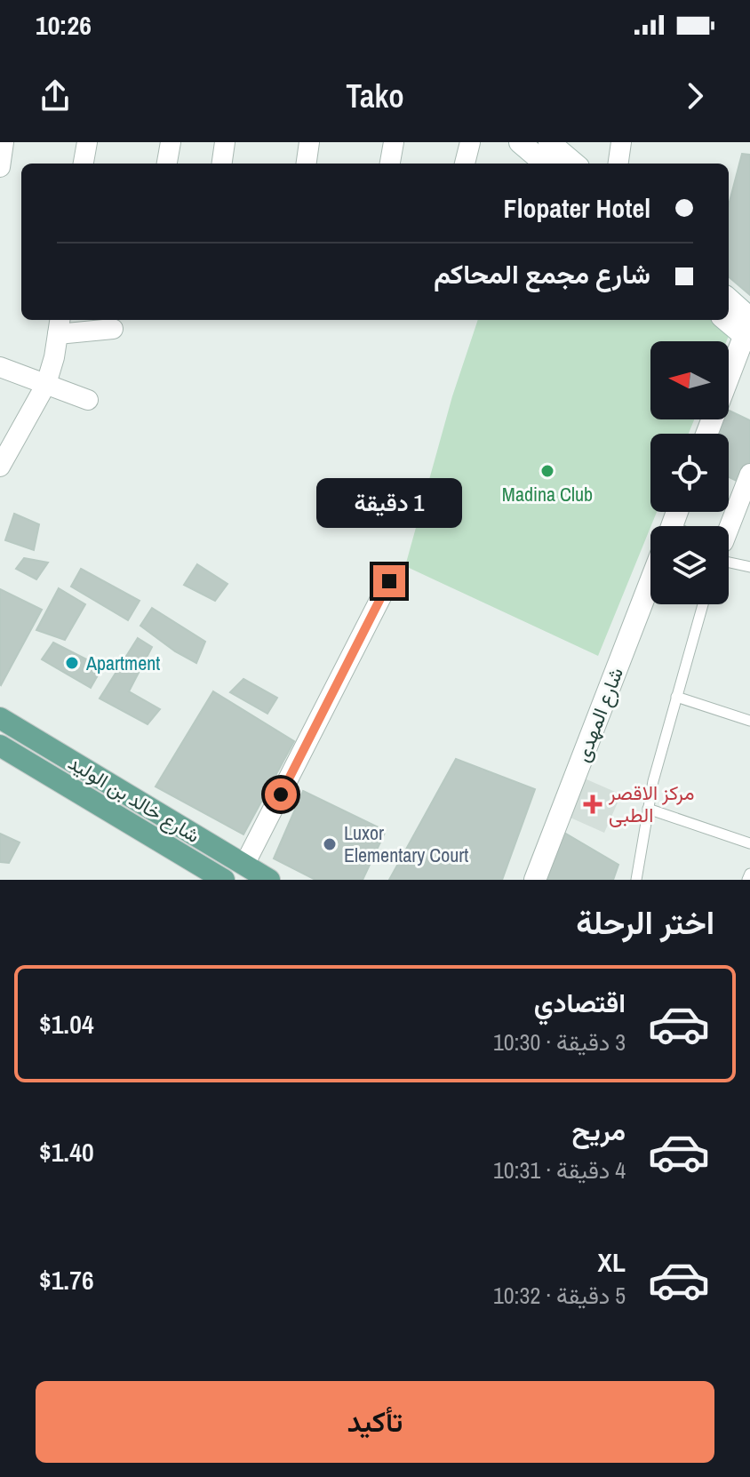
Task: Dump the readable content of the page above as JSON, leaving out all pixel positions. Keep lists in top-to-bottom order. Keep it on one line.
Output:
{"streets":{"main road":["شارع خالد بن الوليد"],"street":["شارع المهدى"]},"places":{"other":["Madina Club","Apartment","Luxor Elementary Court"],"health":["مركز الاقصر الطبى"]},"north":"left","page":{"status":"10:26","header":"Tako","banner":["Flopater Hotel","شارع مجمع المحاكم"],"bubble":"1 دقيقة","heading":"اختر الرحلة","list":[{"name":"اقتصادي","note":"3 دقيقة · 10:30","value":"$1.04"},{"name":"مريح","note":"4 دقيقة · 10:31","value":"$1.40"},{"name":"XL","note":"5 دقيقة · 10:32","value":"$1.76"}],"buttons":"تأكيد"}}
